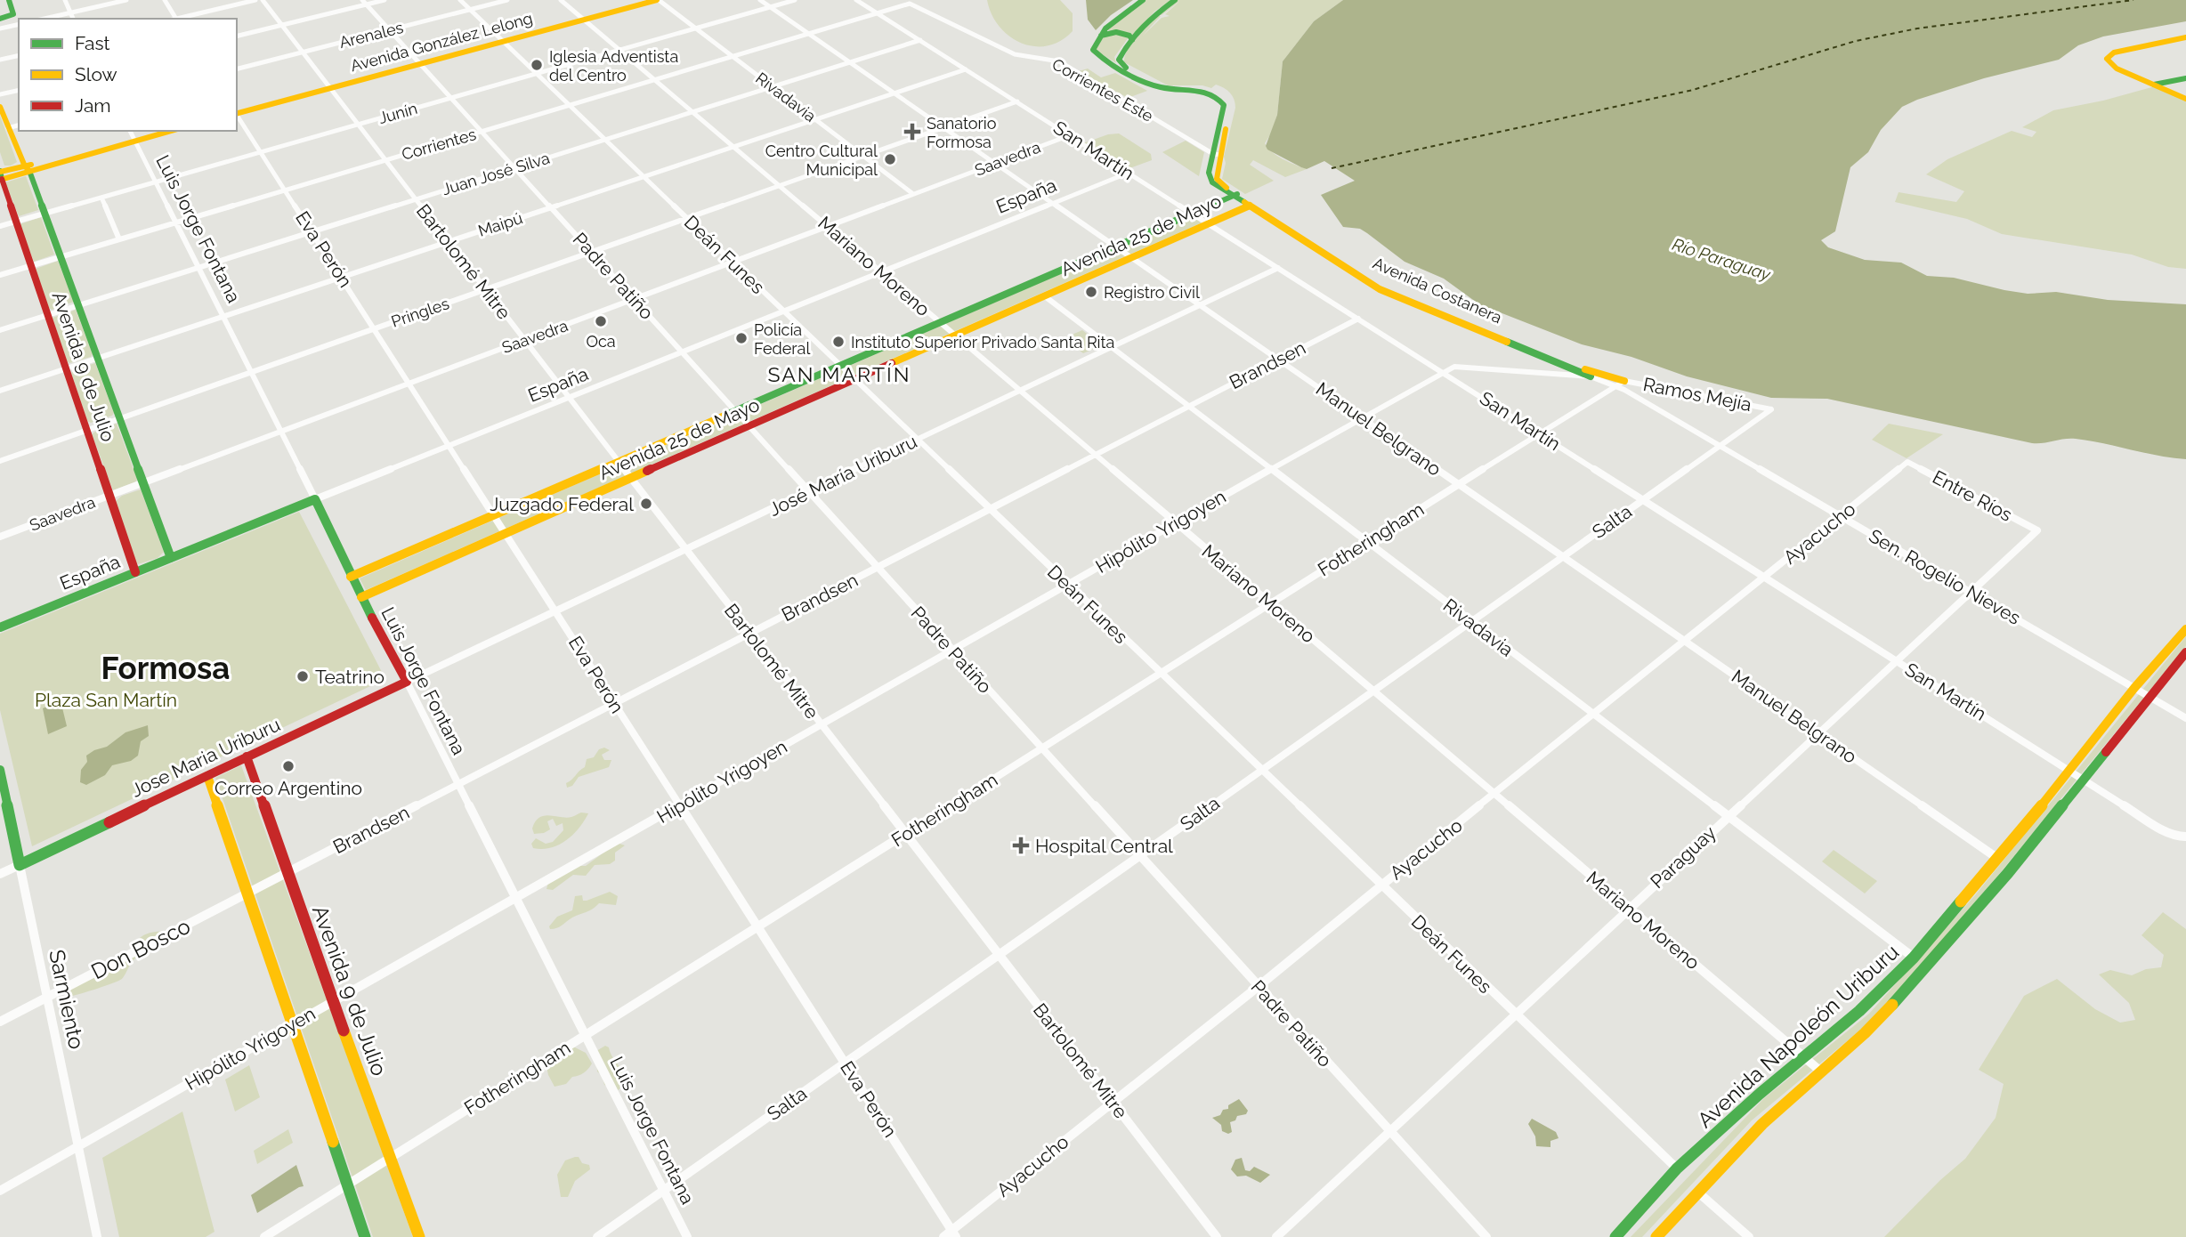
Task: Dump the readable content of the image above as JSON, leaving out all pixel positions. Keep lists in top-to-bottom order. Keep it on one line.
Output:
{"streets":{"main road":["Avenida González Lelong","España","Luis Jorge Fontana","Avenida 25 de Mayo","Avenida Costanera","Avenida 9 de Julio","Jose Maria Uriburu","Sarmiento","Avenida Napoleón Uriburu"],"street":["Arenales","Corrientes Este","Rivadavia","Junín","Corrientes","San Martín","Saavedra","Juan José Silva","Maipú","Eva Perón","Deán Funes","Bartolomé Mitre","Mariano Moreno","Padre Patiño","Pringles","Brandsen","Ramos Mejía","Manuel Belgrano","José María Uriburu","Entre Ríos","Salta","Hipólito Yrigoyen","Ayacucho","Fotheringham","Sen. Rogelio Nieves","Paraguay","Don Bosco"]},"crossings":[["Arenales","Deán Funes"],["Arenales","Bartolomé Mitre"],["Arenales","Padre Patiño"],["Avenida González Lelong","Rivadavia"],["Avenida González Lelong","Deán Funes"],["Avenida González Lelong","Bartolomé Mitre"],["Avenida González Lelong","Mariano Moreno"],["Avenida González Lelong","Padre Patiño"],["Corrientes Este","Corrientes"],["Corrientes Este","San Martín"],["Corrientes Este","Avenida Costanera"],["Rivadavia","Junín"],["Rivadavia","Corrientes"],["Rivadavia","Saavedra"],["Rivadavia","Juan José Silva"],["Rivadavia","Maipú"],["Rivadavia","Avenida 25 de Mayo"],["Rivadavia","Pringles"],["Rivadavia","Brandsen"],["Rivadavia","José María Uriburu"],["Rivadavia","Salta"],["Rivadavia","Hipólito Yrigoyen"],["Rivadavia","Ayacucho"],["Rivadavia","Fotheringham"],["Rivadavia","Paraguay"],["Rivadavia","Avenida Napoleón Uriburu"],["Junín","Luis Jorge Fontana"],["Junín","Eva Perón"],["Junín","Deán Funes"],["Junín","Bartolomé Mitre"],["Junín","Mariano Moreno"],["Junín","Padre Patiño"],["Junín","Avenida 9 de Julio"],["Junín","Manuel Belgrano"],["Corrientes","San Martín"],["Corrientes","Luis Jorge Fontana"],["Corrientes","Eva Perón"],["Corrientes","Deán Funes"],["Corrientes","Bartolomé Mitre"],["Corrientes","Mariano Moreno"],["Corrientes","Padre Patiño"],["Corrientes","Avenida 9 de Julio"],["Corrientes","Manuel Belgrano"],["San Martín","Saavedra"],["San Martín","Juan José Silva"],["San Martín","España"],["San Martín","Maipú"],["San Martín","Avenida 25 de Mayo"],["San Martín","Pringles"],["San Martín","Brandsen"],["San Martín","José María Uriburu"],["San Martín","Salta"],["San Martín","Hipólito Yrigoyen"],["San Martín","Ayacucho"],["San Martín","Fotheringham"],["San Martín","Paraguay"],["San Martín","Avenida Napoleón Uriburu"],["Saavedra","Luis Jorge Fontana"],["Saavedra","Eva Perón"],["Saavedra","Deán Funes"],["Saavedra","Bartolomé Mitre"],["Saavedra","Mariano Moreno"],["Saavedra","Padre Patiño"],["Saavedra","Avenida 9 de Julio"],["Saavedra","Manuel Belgrano"],["Juan José Silva","Luis Jorge Fontana"],["Juan José Silva","Eva Perón"],["Juan José Silva","Deán Funes"],["Juan José Silva","Bartolomé Mitre"],["Juan José Silva","Mariano Moreno"],["Juan José Silva","Padre Patiño"],["Juan José Silva","Avenida 9 de Julio"],["Juan José Silva","Manuel Belgrano"],["España","Luis Jorge Fontana"],["España","Eva Perón"],["España","Deán Funes"],["España","Bartolomé Mitre"],["España","Mariano Moreno"],["España","Padre Patiño"],["España","Avenida 9 de Julio"],["España","Manuel Belgrano"],["Maipú","Luis Jorge Fontana"],["Maipú","Eva Perón"],["Maipú","Deán Funes"],["Maipú","Bartolomé Mitre"],["Maipú","Mariano Moreno"],["Maipú","Padre Patiño"],["Maipú","Avenida 9 de Julio"],["Maipú","Manuel Belgrano"],["Luis Jorge Fontana","Avenida 25 de Mayo"],["Luis Jorge Fontana","Pringles"],["Luis Jorge Fontana","Brandsen"],["Luis Jorge Fontana","José María Uriburu"],["Luis Jorge Fontana","Salta"],["Luis Jorge Fontana","Hipólito Yrigoyen"],["Luis Jorge Fontana","Fotheringham"],["Luis Jorge Fontana","Jose Maria Uriburu"],["Avenida 25 de Mayo","Eva Perón"],["Avenida 25 de Mayo","Deán Funes"],["Avenida 25 de Mayo","Bartolomé Mitre"],["Avenida 25 de Mayo","Mariano Moreno"],["Avenida 25 de Mayo","Padre Patiño"],["Avenida 25 de Mayo","Avenida Costanera"],["Avenida 25 de Mayo","Manuel Belgrano"],["Eva Perón","Pringles"],["Eva Perón","Brandsen"],["Eva Perón","José María Uriburu"],["Eva Perón","Salta"],["Eva Perón","Hipólito Yrigoyen"],["Eva Perón","Ayacucho"],["Eva Perón","Fotheringham"],["Deán Funes","Pringles"],["Deán Funes","Brandsen"],["Deán Funes","José María Uriburu"],["Deán Funes","Salta"],["Deán Funes","Hipólito Yrigoyen"],["Deán Funes","Ayacucho"],["Deán Funes","Fotheringham"],["Deán Funes","Paraguay"],["Deán Funes","Avenida Napoleón Uriburu"],["Bartolomé Mitre","Pringles"],["Bartolomé Mitre","Brandsen"],["Bartolomé Mitre","José María Uriburu"],["Bartolomé Mitre","Salta"],["Bartolomé Mitre","Hipólito Yrigoyen"],["Bartolomé Mitre","Ayacucho"],["Bartolomé Mitre","Fotheringham"],["Mariano Moreno","Pringles"],["Mariano Moreno","Brandsen"],["Mariano Moreno","José María Uriburu"],["Mariano Moreno","Salta"],["Mariano Moreno","Hipólito Yrigoyen"],["Mariano Moreno","Ayacucho"],["Mariano Moreno","Fotheringham"],["Mariano Moreno","Paraguay"],["Mariano Moreno","Avenida Napoleón Uriburu"],["Padre Patiño","Pringles"],["Padre Patiño","Brandsen"],["Padre Patiño","José María Uriburu"],["Padre Patiño","Salta"],["Padre Patiño","Hipólito Yrigoyen"],["Padre Patiño","Ayacucho"],["Padre Patiño","Fotheringham"],["Padre Patiño","Paraguay"],["Avenida Costanera","Ramos Mejía"],["Avenida Costanera","Fotheringham"],["Avenida Costanera","Sen. Rogelio Nieves"],["Pringles","Avenida 9 de Julio"],["Pringles","Manuel Belgrano"],["Brandsen","Avenida 9 de Julio"],["Brandsen","Manuel Belgrano"],["Brandsen","Don Bosco"],["Avenida 9 de Julio","Hipólito Yrigoyen"],["Avenida 9 de Julio","Fotheringham"],["Avenida 9 de Julio","Jose Maria Uriburu"],["Ramos Mejía","Salta"],["Ramos Mejía","Fotheringham"],["Ramos Mejía","Sen. Rogelio Nieves"],["Manuel Belgrano","José María Uriburu"],["Manuel Belgrano","Salta"],["Manuel Belgrano","Hipólito Yrigoyen"],["Manuel Belgrano","Ayacucho"],["Manuel Belgrano","Fotheringham"],["Manuel Belgrano","Paraguay"],["Manuel Belgrano","Avenida Napoleón Uriburu"],["José María Uriburu","Jose Maria Uriburu"],["Entre Ríos","Ayacucho"],["Entre Ríos","Paraguay"],["Salta","Sen. Rogelio Nieves"],["Hipólito Yrigoyen","Sarmiento"],["Ayacucho","Sen. Rogelio Nieves"],["Fotheringham","Sen. Rogelio Nieves"],["Sen. Rogelio Nieves","Paraguay"],["Sen. Rogelio Nieves","Avenida Napoleón Uriburu"],["Jose Maria Uriburu","Sarmiento"],["Don Bosco","Sarmiento"]],"districts":["SAN MARTÍN","Formosa"],"water":["Río Paraguay"],"parks":["Plaza San Martín"],"places":{"other":["Iglesia Adventista del Centro","Centro Cultural Municipal","Registro Civil","Oca","Policía Federal","Instituto Superior Privado Santa Rita","Juzgado Federal","Teatrino","Correo Argentino"],"health":["Sanatorio Formosa","Hospital Central"]},"legend":["Fast","Slow","Jam"]}
